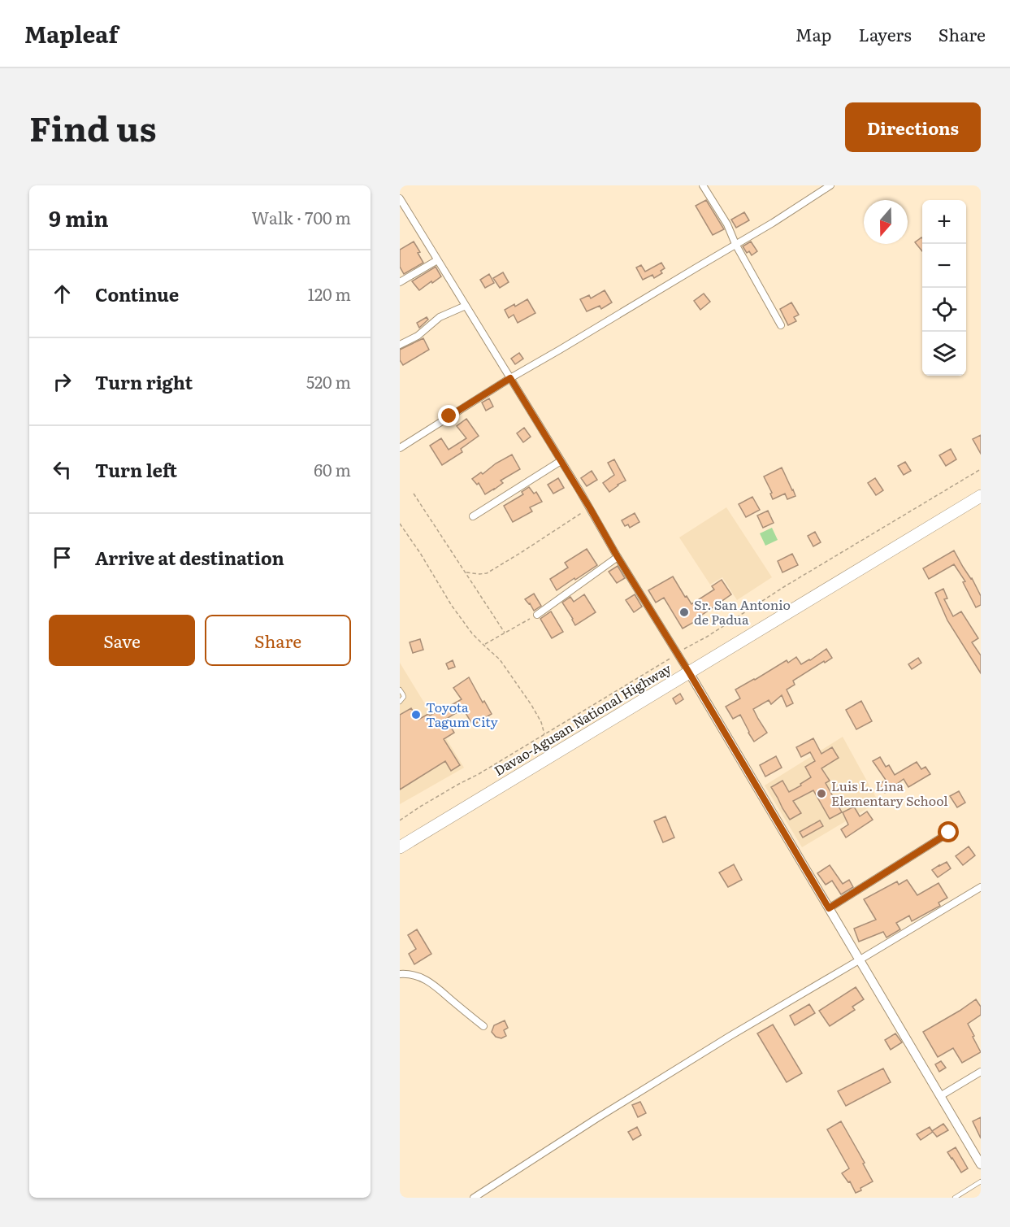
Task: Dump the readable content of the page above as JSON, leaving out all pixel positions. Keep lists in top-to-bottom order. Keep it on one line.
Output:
{"streets":{"highway":["Davao-Agusan National Highway"]},"places":["Sr. San Antonio de Padua","Toyota Tagum City","Luis L. Lina Elementary School"],"north":"bottom","page":{"header":"Mapleaf","nav":["Map","Layers","Share"],"title":"Find us","buttons":["Directions",["Save","Share"]],"heading":["9 min","Walk · 700 m"],"map_buttons":["+","−"],"list":[["Continue","120 m"],["Turn right","520 m"],["Turn left","60 m"],"Arrive at destination"]}}
